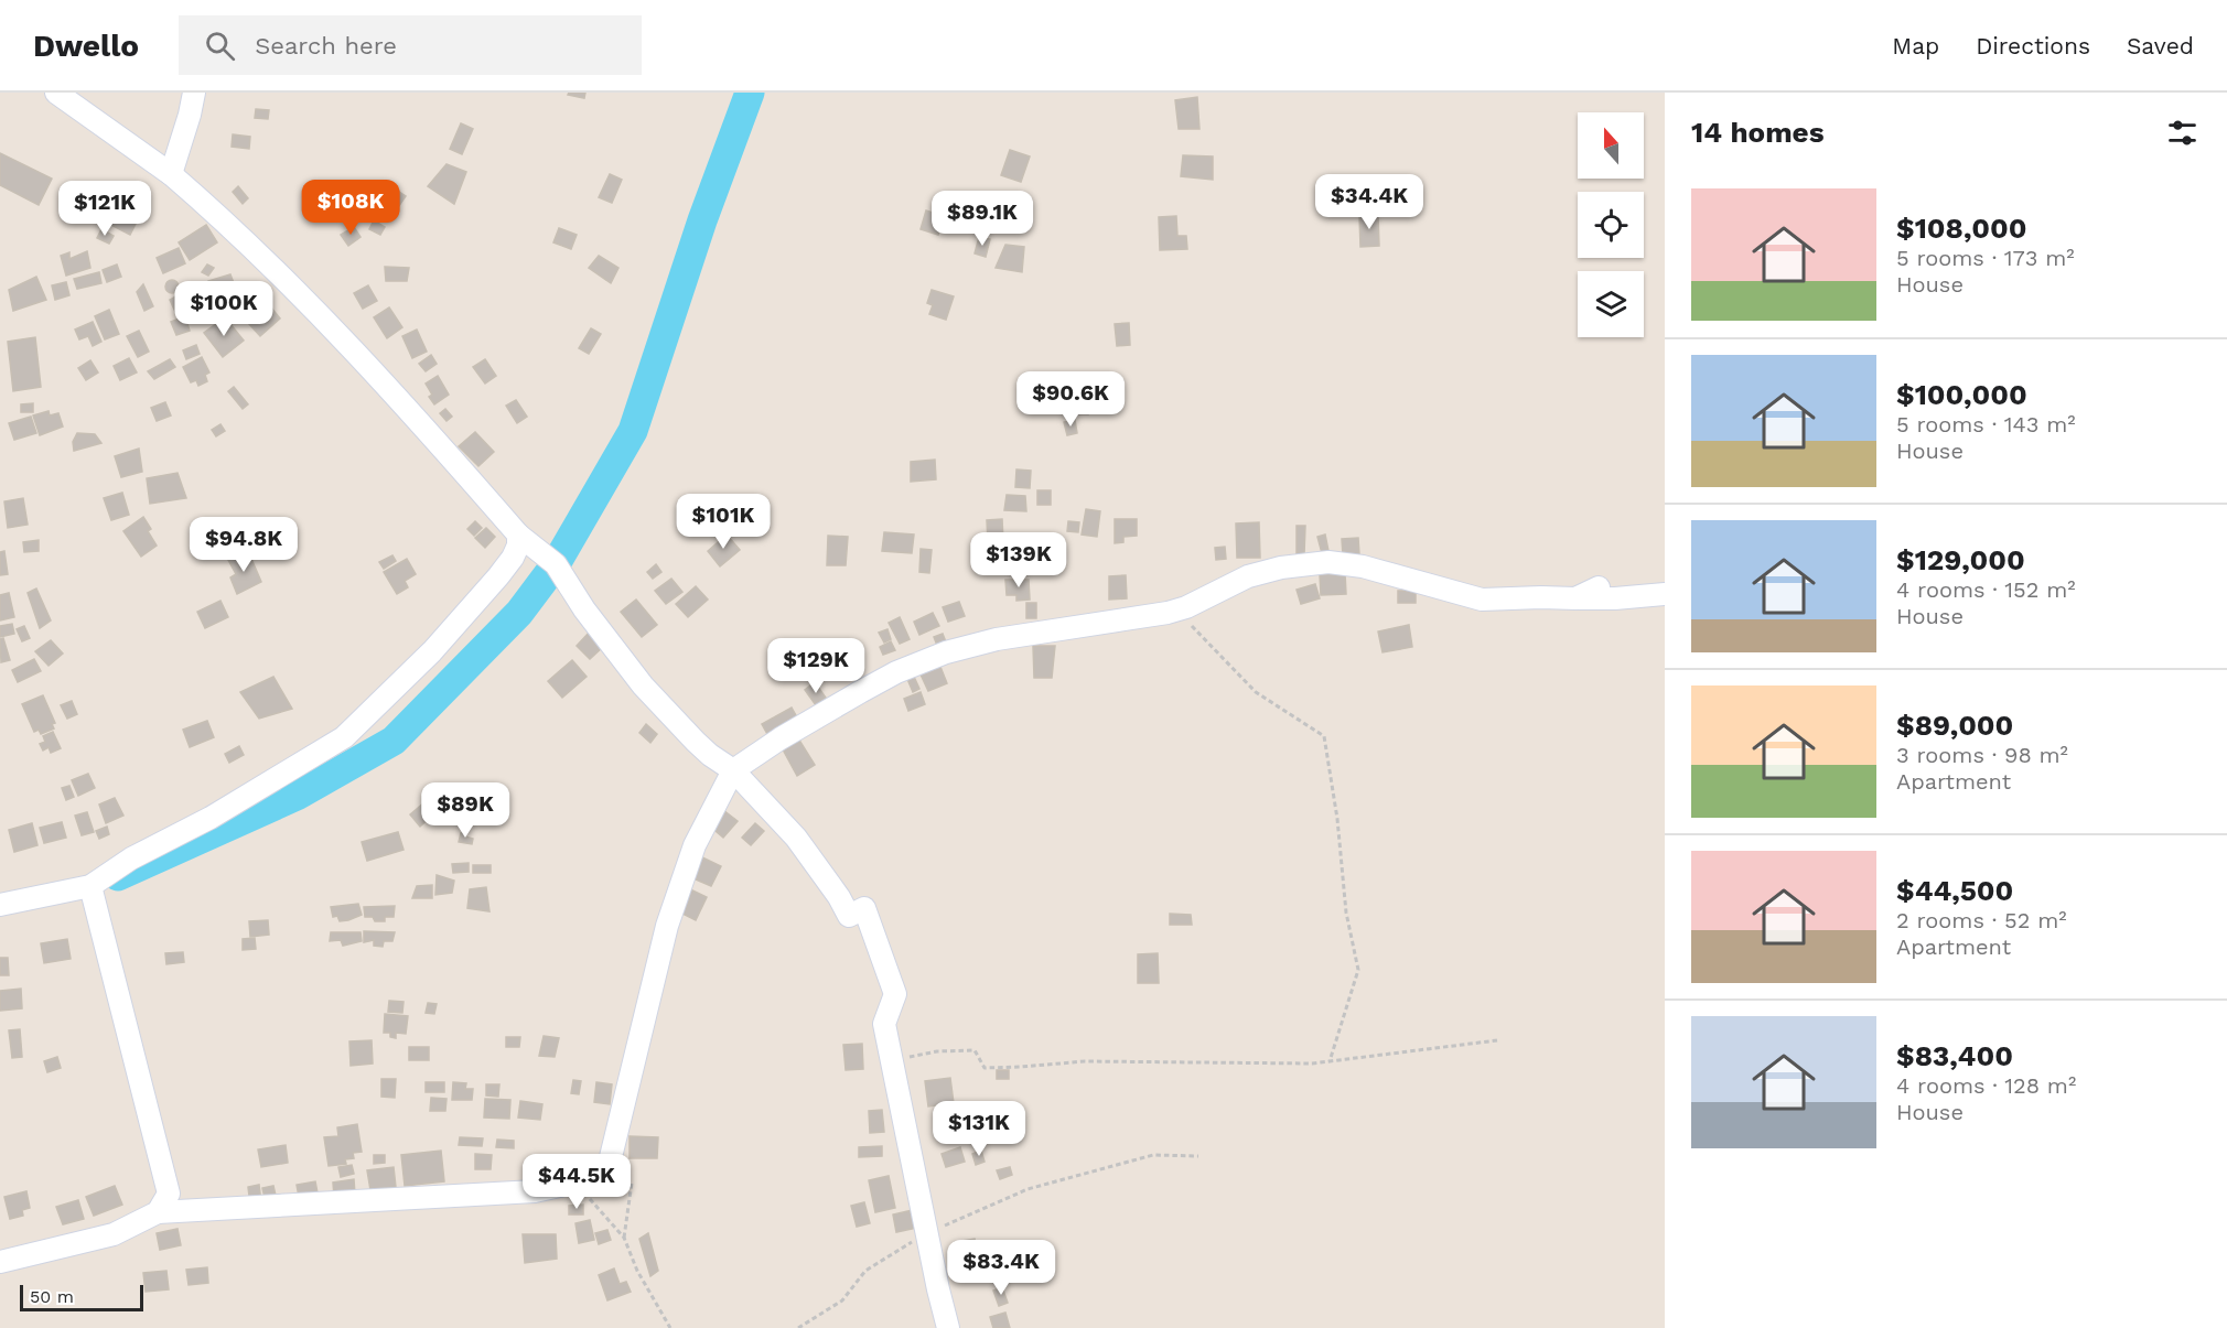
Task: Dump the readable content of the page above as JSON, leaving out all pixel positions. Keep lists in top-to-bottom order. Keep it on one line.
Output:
{"scale_bar":"50 m","north":"top","page":{"header":"Dwello","search":"Search here","nav":["Map","Directions","Saved"],"heading":"14 homes","list":[{"name":"$108,000","note":"5 rooms · 173 m² · House"},{"name":"$100,000","note":"5 rooms · 143 m² · House"},{"name":"$129,000","note":"4 rooms · 152 m² · House"},{"name":"$89,000","note":"3 rooms · 98 m² · Apartment"},{"name":"$44,500","note":"2 rooms · 52 m² · Apartment"},{"name":"$83,400","note":"4 rooms · 128 m² · House"}],"price":["$34.4K","$108K","$121K","$89.1K","$100K","$90.6K","$101K","$94.8K","$139K","$129K","$89K","$131K","$44.5K","$83.4K"],"scale":"50 m"}}
